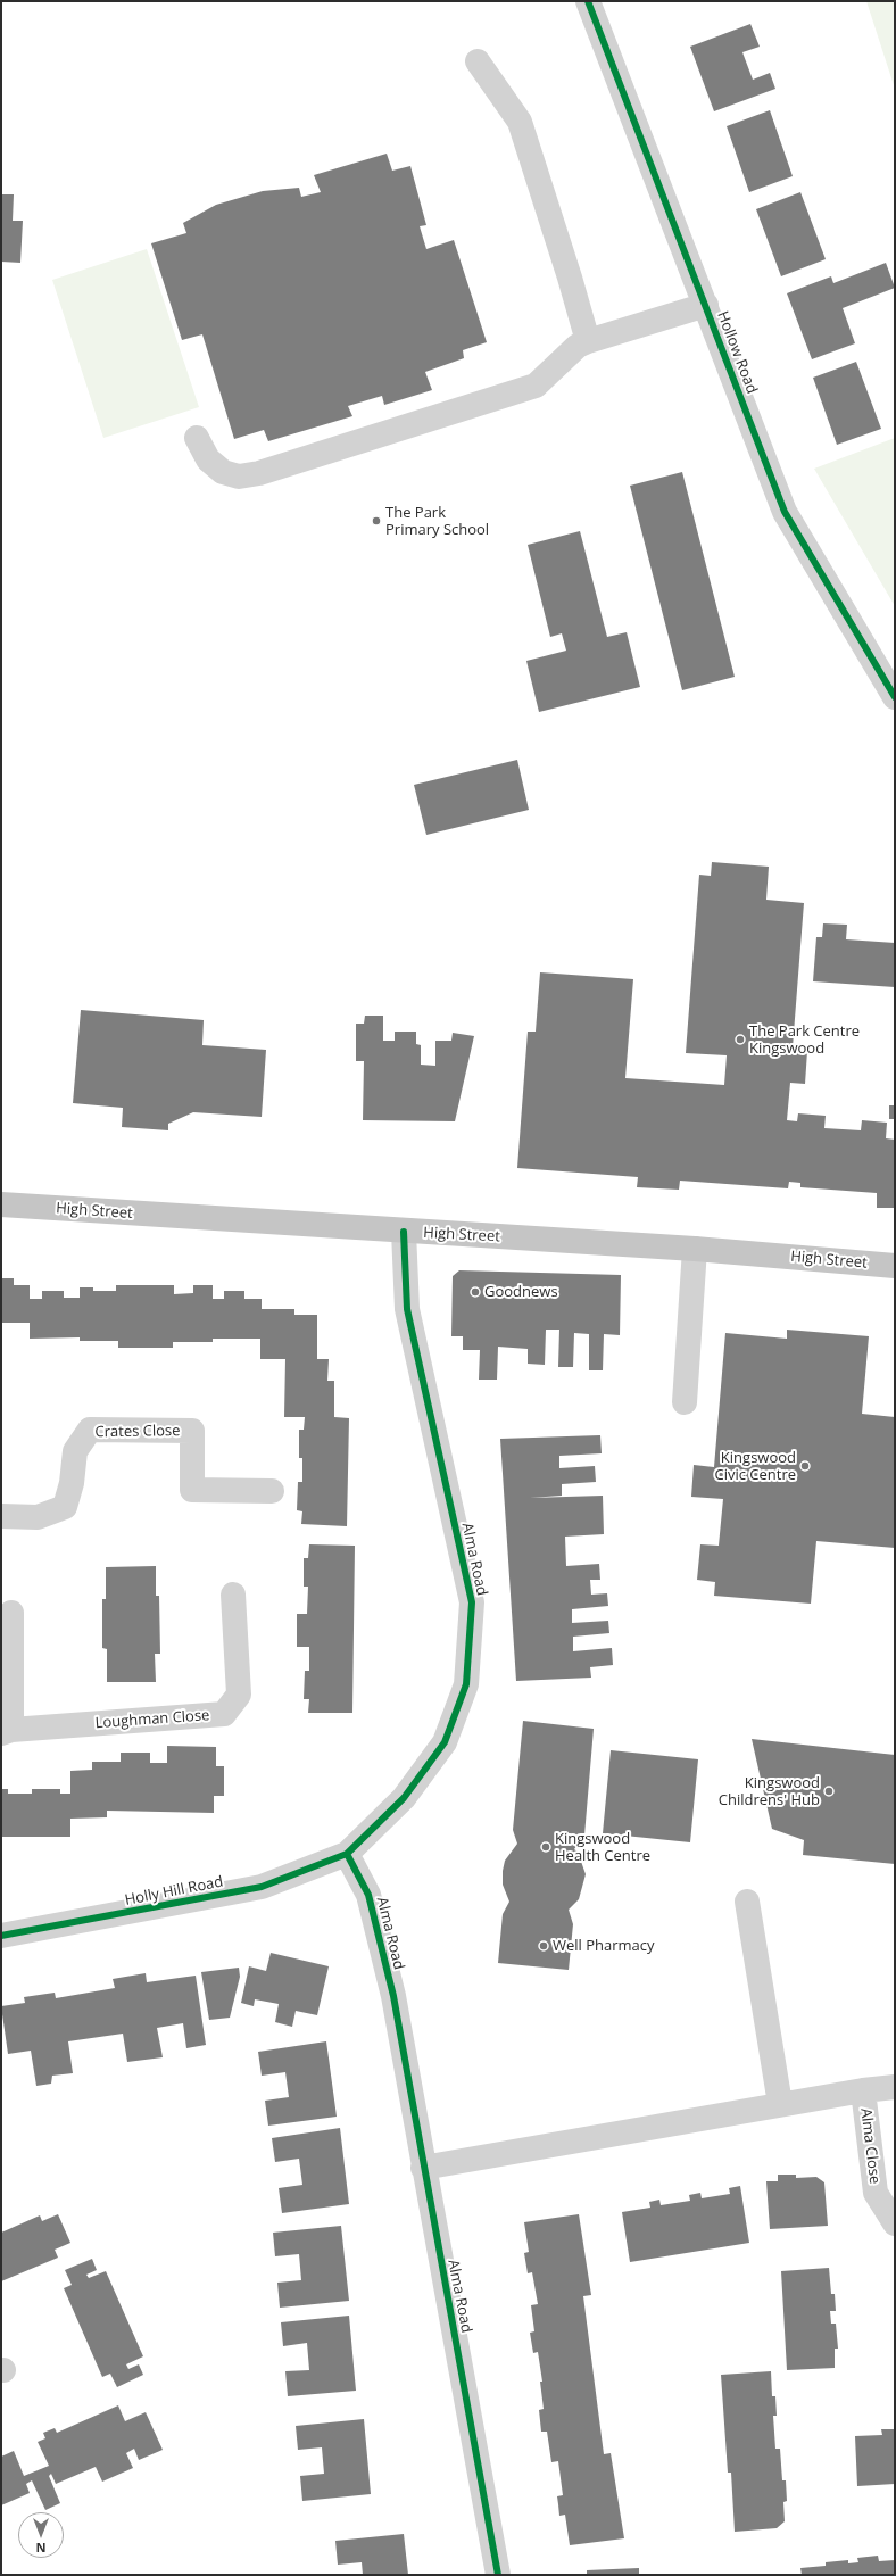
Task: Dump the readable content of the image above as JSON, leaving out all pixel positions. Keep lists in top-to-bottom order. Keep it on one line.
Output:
{"streets":{"main road":["High Street"],"street":["Hollow Road","Crates Close","Alma Road","Loughman Close","Holly Hill Road","Alma Close"]},"crossings":[["High Street","Alma Road"],["Alma Road","Holly Hill Road"]],"places":["The Park Primary School","The Park Centre Kingswood","Goodnews","Kingswood Civic Centre","Kingswood Childrens' Hub","Kingswood Health Centre","Well Pharmacy"],"north":"bottom"}
